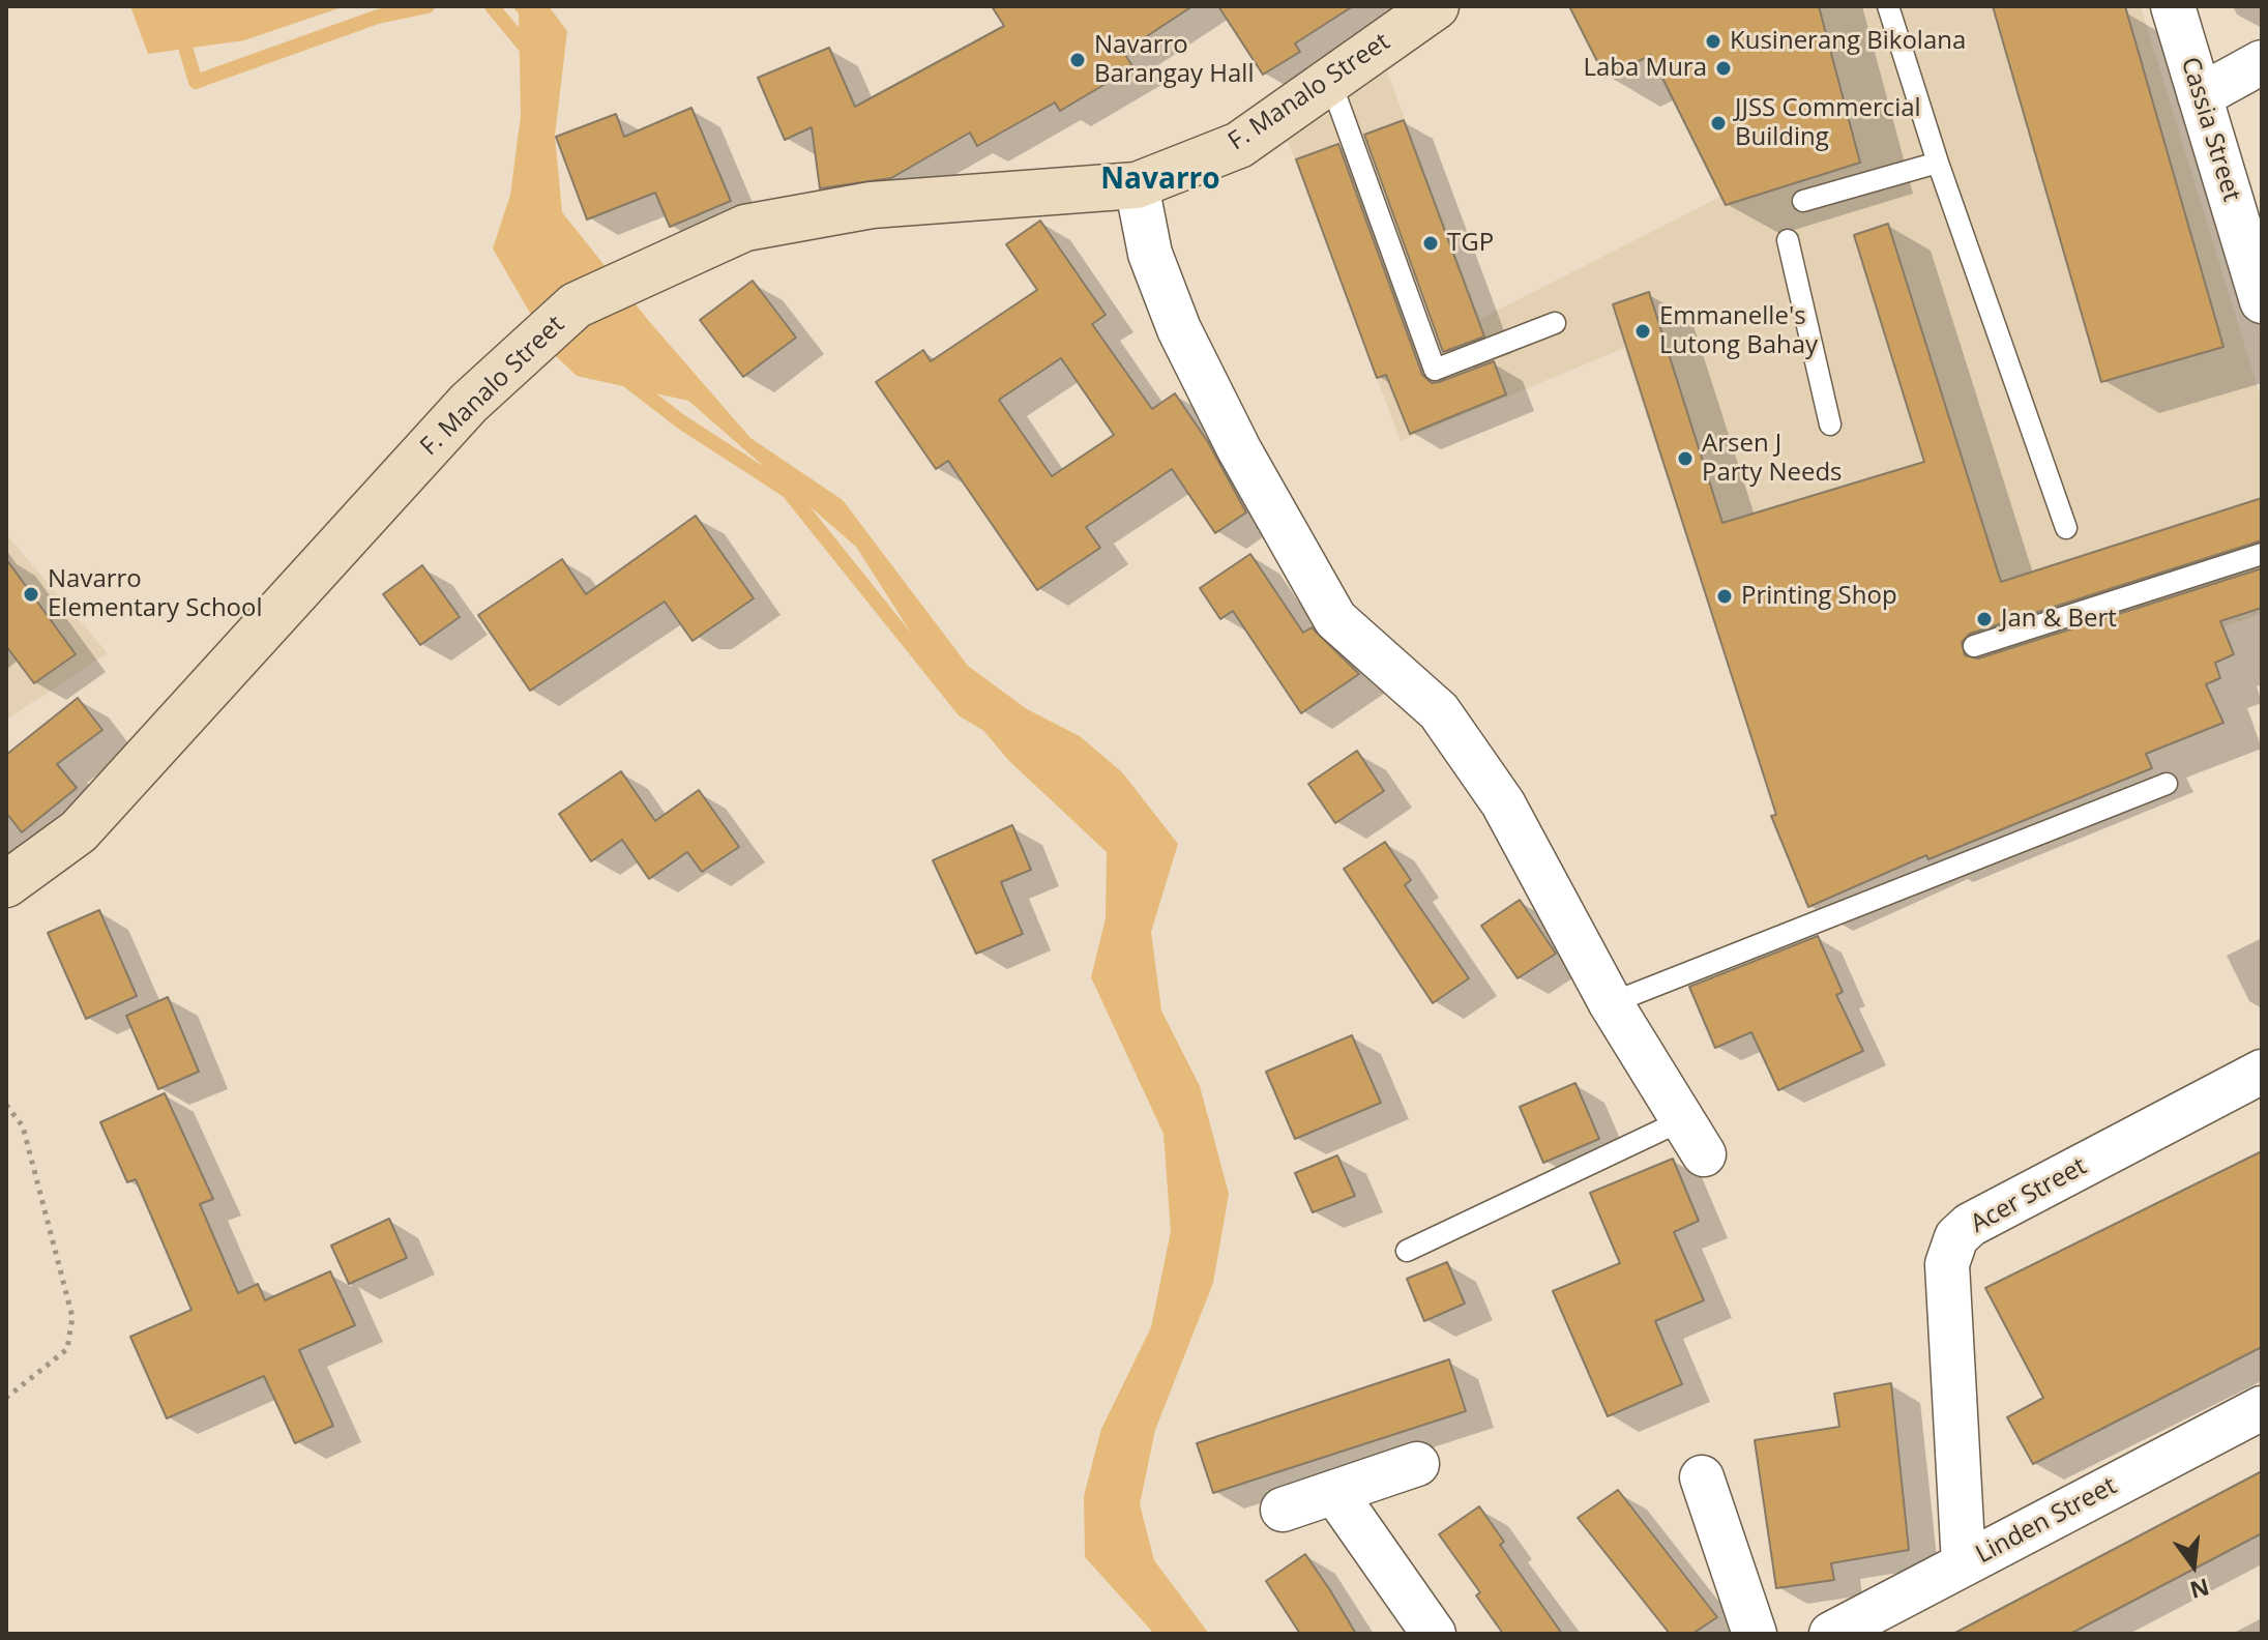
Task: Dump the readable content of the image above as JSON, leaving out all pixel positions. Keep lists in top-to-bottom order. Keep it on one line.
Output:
{"streets":{"street":["F. Manalo Street","Cassia Street","Acer Street","Linden Street"]},"crossings":[["Acer Street","Linden Street"]],"districts":["Navarro"],"places":["Kusinerang Bikolana","Navarro Barangay Hall","Laba Mura","JJSS Commercial Building","TGP","Emmanelle's Lutong Bahay","Arsen J Party Needs","Navarro Elementary School","Printing Shop","Jan & Bert"],"north":"bottom"}
